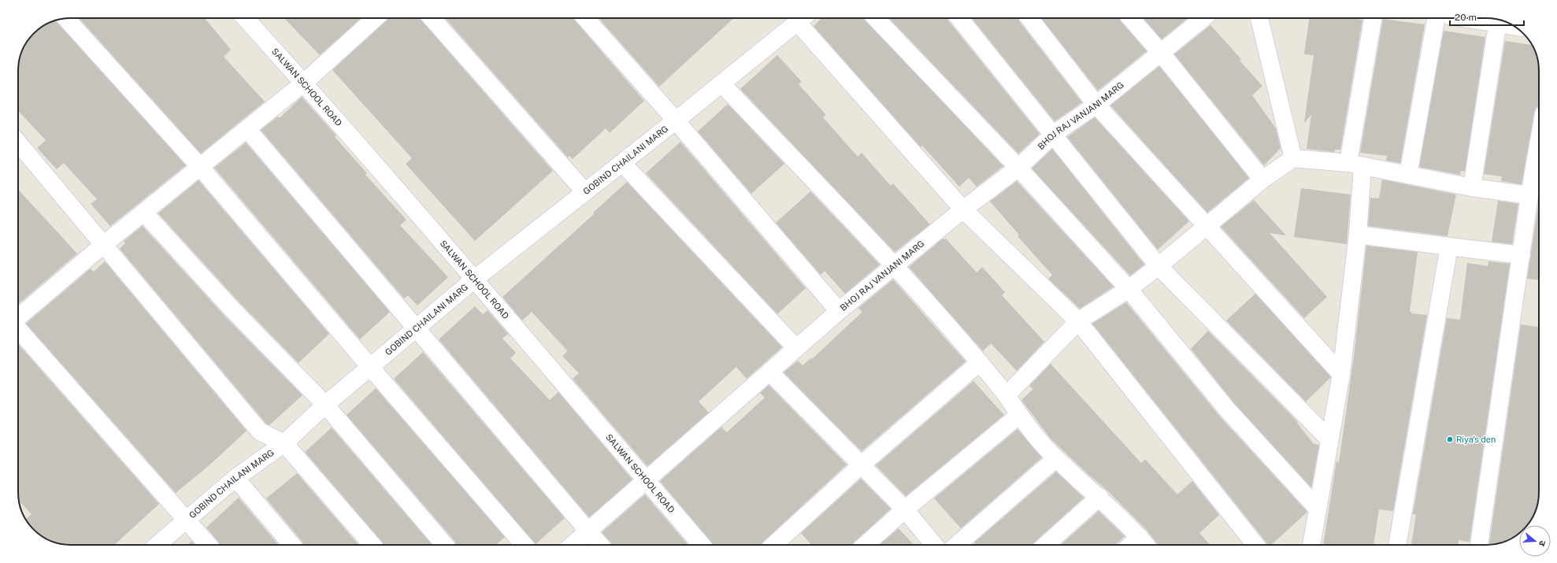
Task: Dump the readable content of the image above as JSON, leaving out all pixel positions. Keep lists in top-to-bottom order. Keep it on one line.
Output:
{"streets":{"street":["SALWAN SCHOOL ROAD","BHOJ RAJ VANJANI MARG","GOBIND CHAILANI MARG"]},"crossings":[["SALWAN SCHOOL ROAD","BHOJ RAJ VANJANI MARG"],["SALWAN SCHOOL ROAD","GOBIND CHAILANI MARG"]],"places":["Riya's den"],"scale_bar":"20 m","north":"right"}
